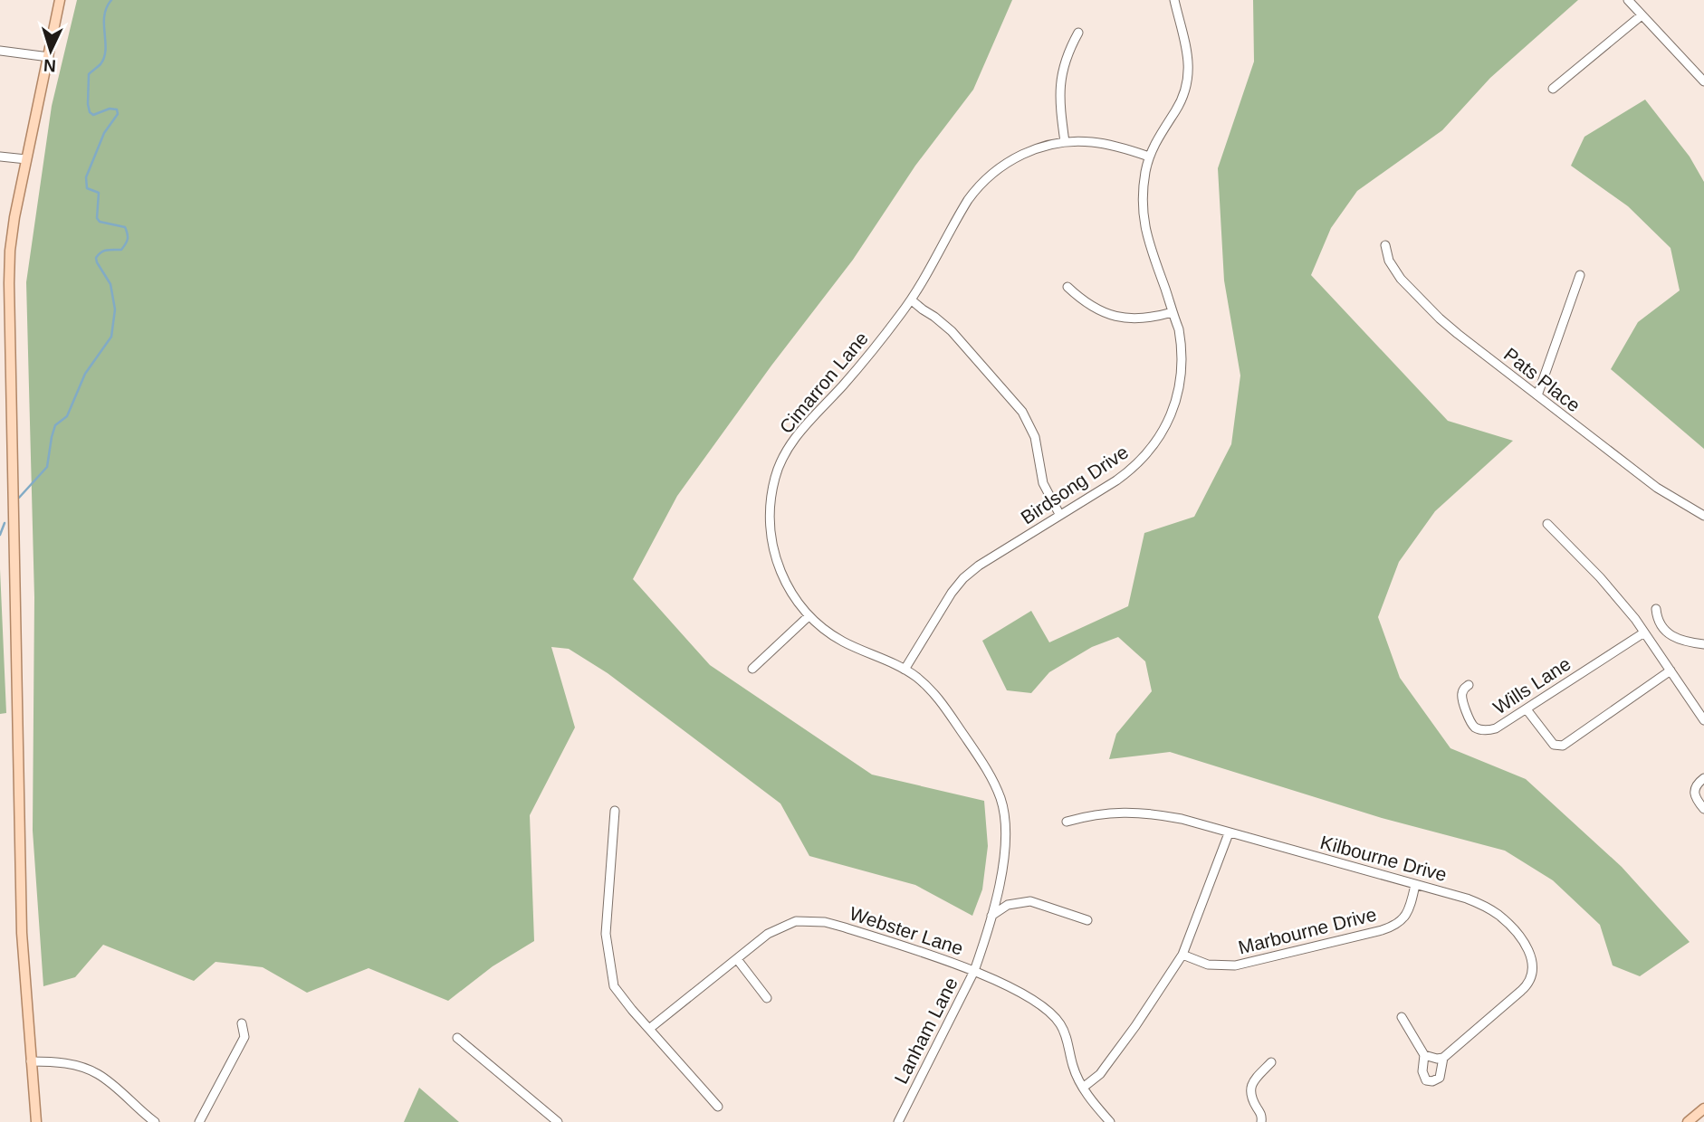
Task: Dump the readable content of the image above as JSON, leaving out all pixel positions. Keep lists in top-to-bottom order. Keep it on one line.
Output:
{"streets":{"street":["Pats Place","Cimarron Lane","Birdsong Drive","Wills Lane","Kilbourne Drive","Webster Lane","Marbourne Drive","Lanham Lane"]},"crossings":[["Cimarron Lane","Birdsong Drive"],["Cimarron Lane","Lanham Lane"],["Kilbourne Drive","Marbourne Drive"],["Webster Lane","Lanham Lane"]],"north":"bottom"}
